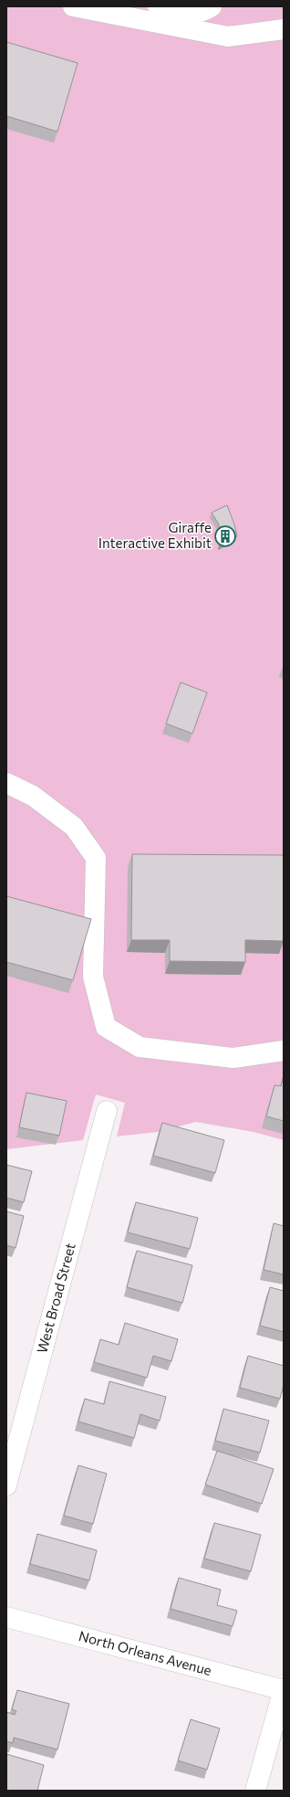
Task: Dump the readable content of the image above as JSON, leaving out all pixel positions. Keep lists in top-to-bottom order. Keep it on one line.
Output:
{"streets":{"street":["West Broad Street","North Orleans Avenue"]},"places":{"building":["Giraffe Interactive Exhibit"]}}
